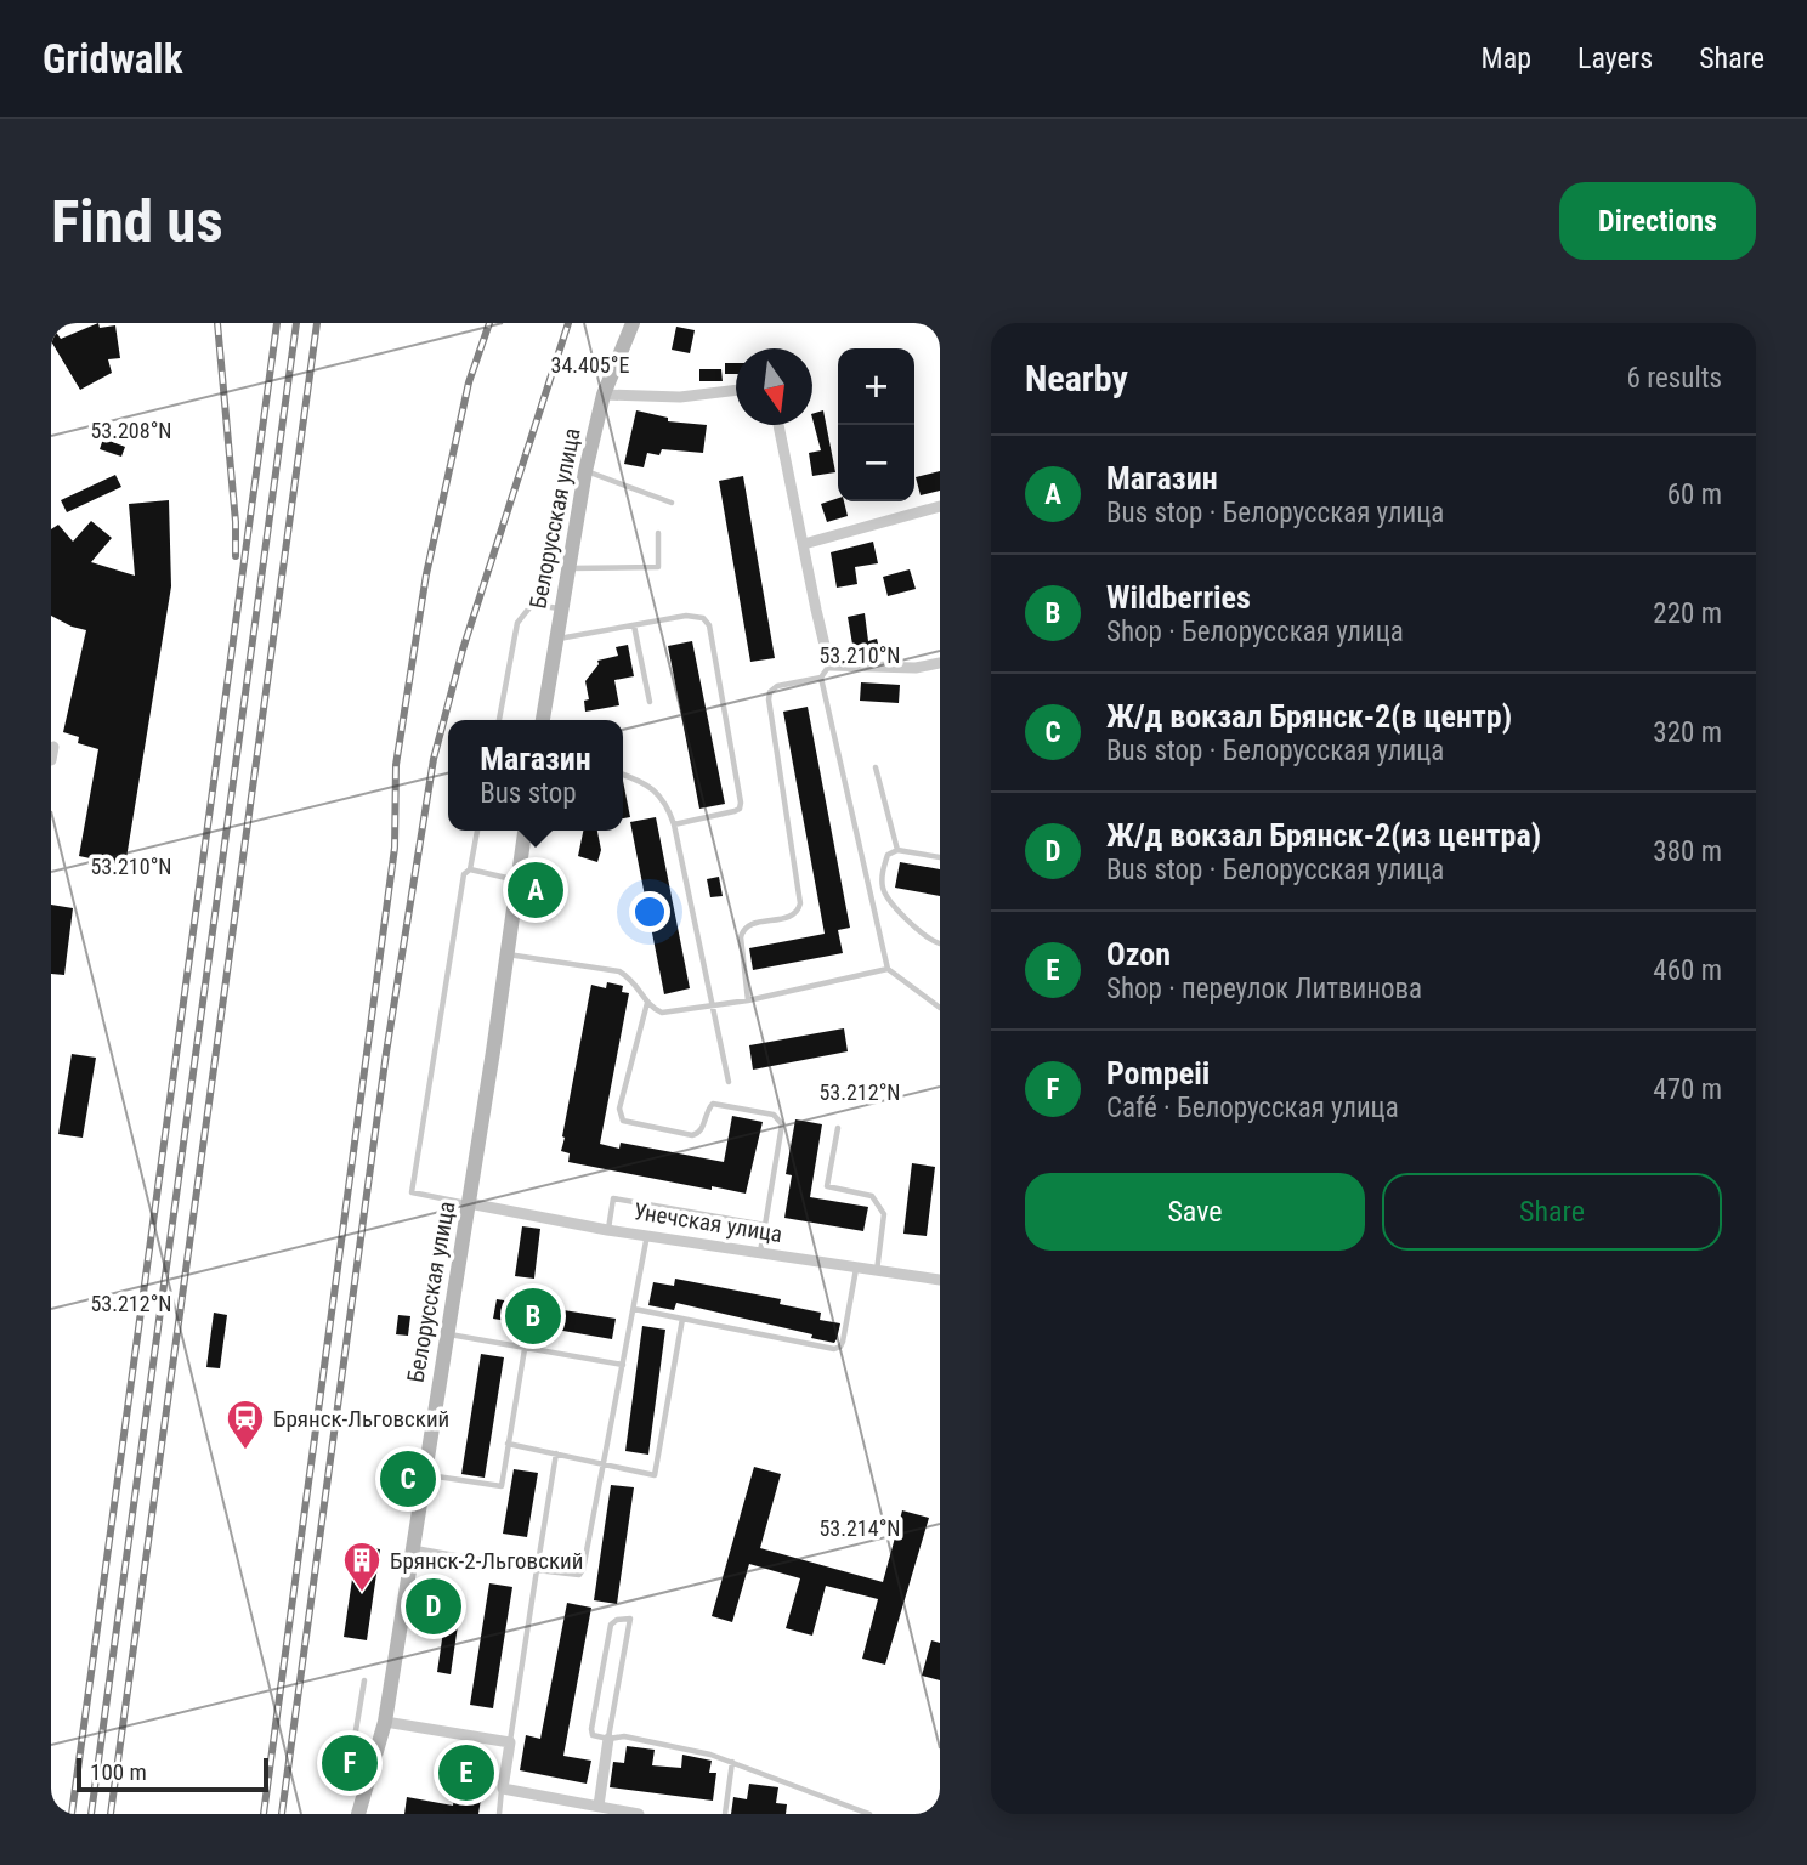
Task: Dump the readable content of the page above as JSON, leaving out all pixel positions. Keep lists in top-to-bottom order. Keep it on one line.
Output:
{"streets":{"main road":["Белорусская улица"],"street":["Унечская улица"]},"crossings":[["Белорусская улица","Унечская улица"]],"places":{"station":["Брянск-Льговский"],"building":["Брянск-2-Льговский"]},"scale_bar":"100 m","north":"bottom","page":{"header":"Gridwalk","nav":["Map","Layers","Share"],"buttons":["Directions",["Save","Share"]],"title":"Find us","heading":["Nearby","6 results"],"map_buttons":["+","−"],"list":[{"mark":"A","name":"Магазин","note":"Bus stop · Белорусская улица","value":"60 m"},{"mark":"B","name":"Wildberries","note":"Shop · Белорусская улица","value":"220 m"},{"mark":"C","name":"Ж/д вокзал Брянск-2(в центр)","note":"Bus stop · Белорусская улица","value":"320 m"},{"mark":"D","name":"Ж/д вокзал Брянск-2(из центра)","note":"Bus stop · Белорусская улица","value":"380 m"},{"mark":"E","name":"Ozon","note":"Shop · переулок Литвинова","value":"460 m"},{"mark":"F","name":"Pompeii","note":"Café · Белорусская улица","value":"470 m"}],"popup":["Магазин","Bus stop"],"pins":["A","B","C","D","F","E"],"scale":"100 m"},"coordinates":["34.405°E","53.208°N","53.210°N","53.212°N","53.214°N"]}
